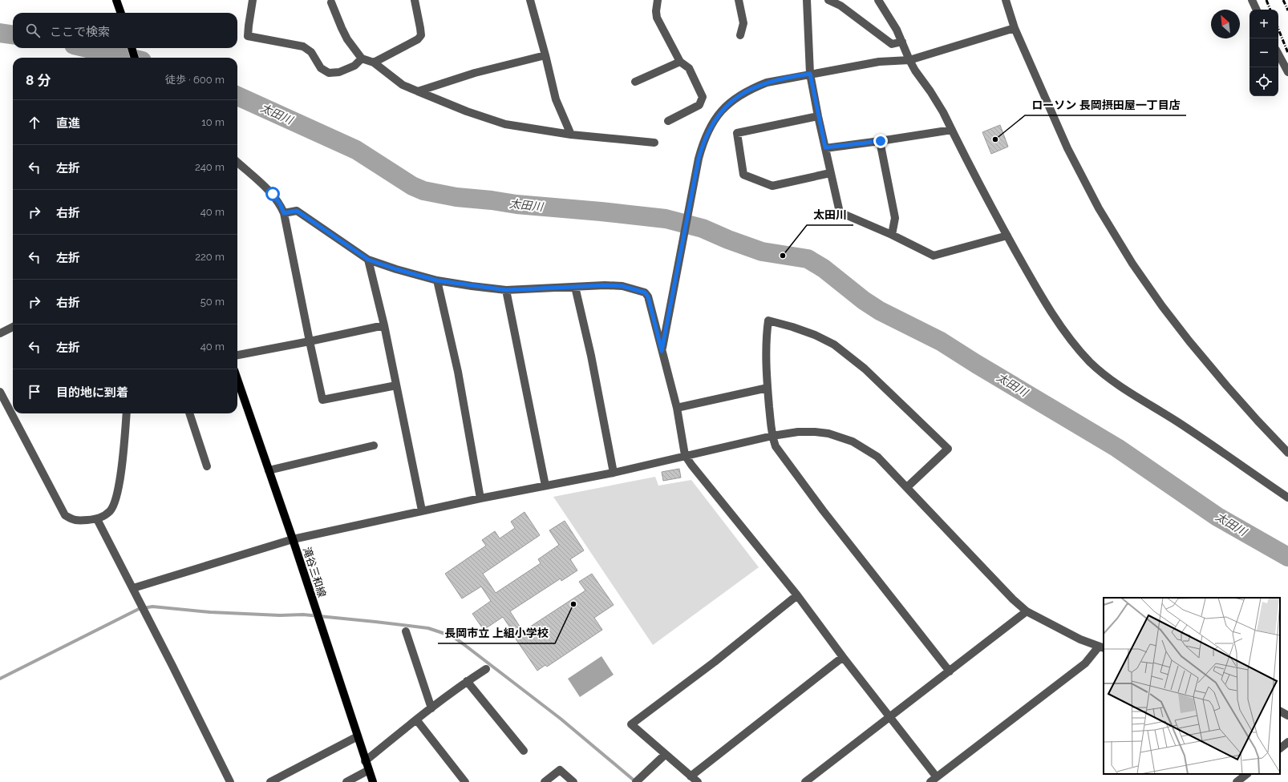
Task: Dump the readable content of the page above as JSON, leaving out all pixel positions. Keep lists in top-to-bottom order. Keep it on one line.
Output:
{"streets":{"main road":["滝谷三和線"]},"water":["太田川"],"places":["ローソン 長岡摂田屋一丁目店","太田川","長岡市立 上組小学校"],"north":"top left","page":{"map_buttons":["+","−"],"search":"ここで検索","heading":["8 分","徒歩 · 600 m"],"list":[["直進","10 m"],["左折","240 m"],["右折","40 m"],["左折","220 m"],["右折","50 m"],["左折","40 m"],"目的地に到着"]}}
